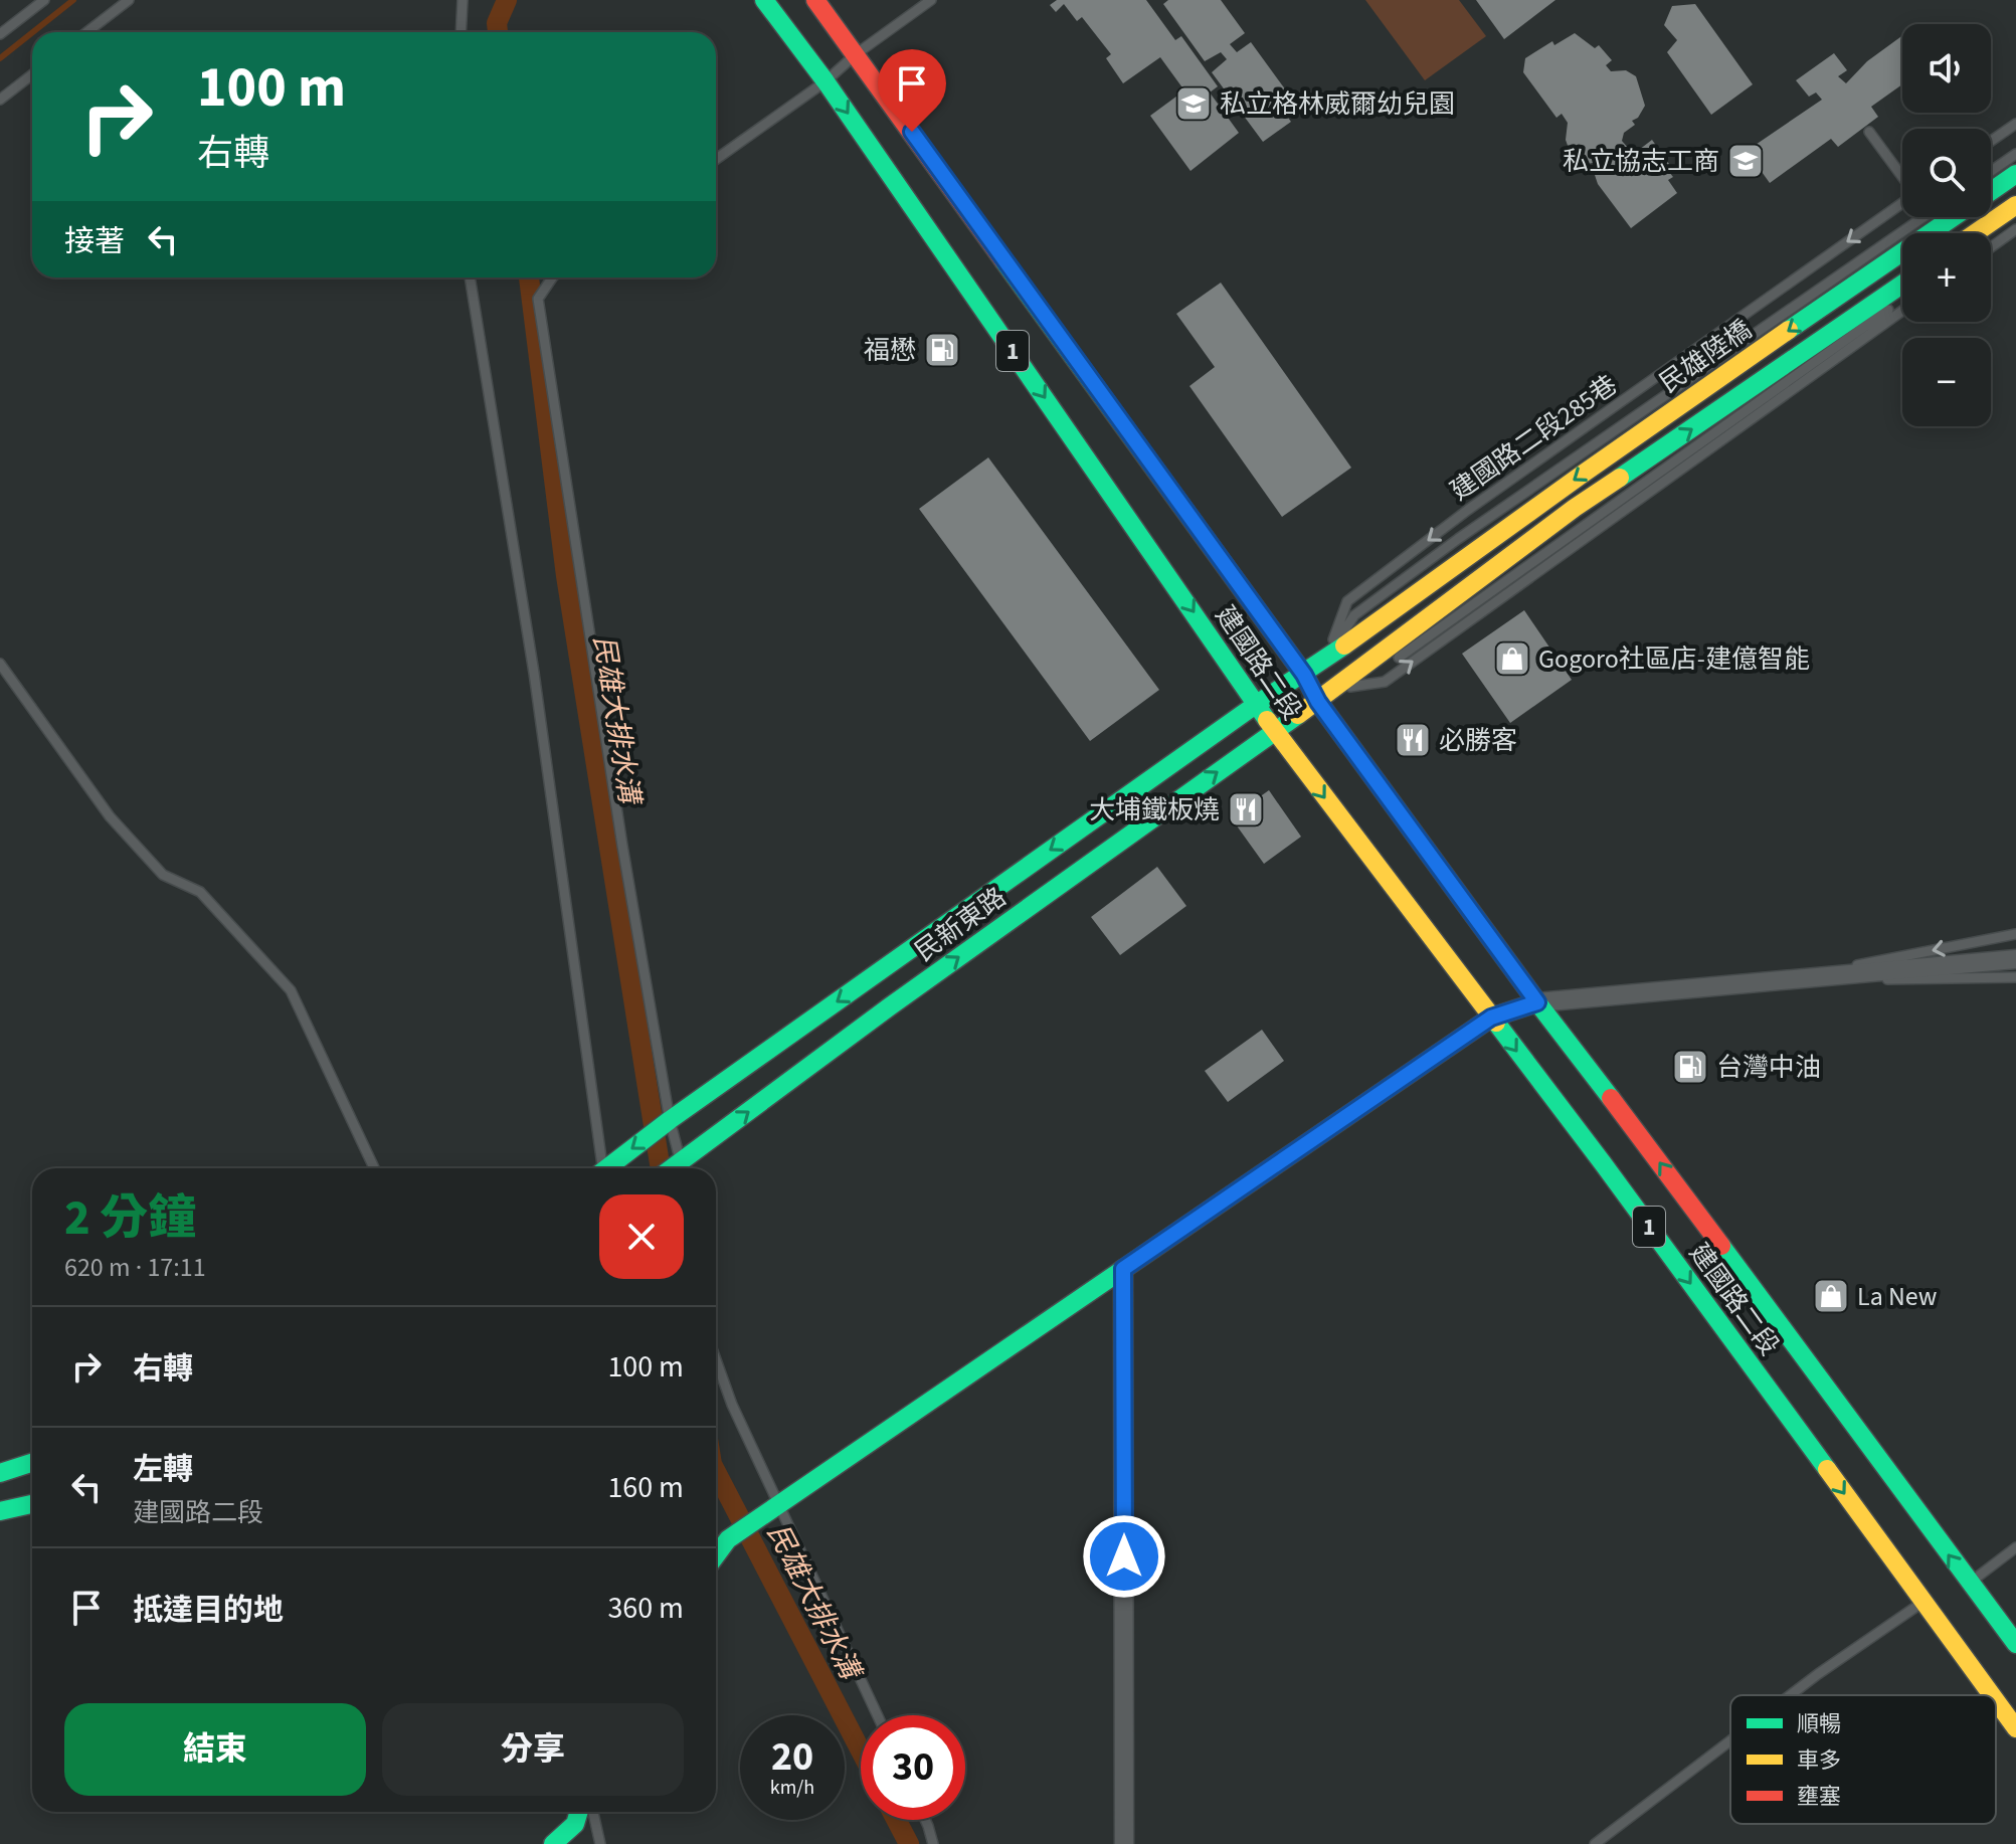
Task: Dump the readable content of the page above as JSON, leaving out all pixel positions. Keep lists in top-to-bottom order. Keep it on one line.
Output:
{"streets":{"main road":["1","民雄陸橋","建國路二段","民新東路"],"lane":["建國路二段285巷"]},"crossings":[["民雄陸橋","民新東路"],["建國路二段285巷","民新東路"],["建國路二段","民新東路"]],"water":["民雄大排水溝"],"places":{"school or university":["私立格林威爾幼兒園","私立協志工商"],"fuel station":["福懋","台灣中油"],"shop":["Gogoro社區店-建億智能","La New"],"restaurant":["必勝客","大埔鐵板燒"]},"legend":["順暢","車多","壅塞"],"page":{"map_buttons":["+","−"],"turn":["100 m","右轉"],"then":"接著","heading":["2 分鐘","620 m · 17:11"],"list":[{"name":"右轉","value":"100 m"},{"name":"左轉","note":"建國路二段","value":"160 m"},{"name":"抵達目的地","value":"360 m"}],"buttons":["結束","分享"],"speed":"20 km/h","limit":"30"}}
